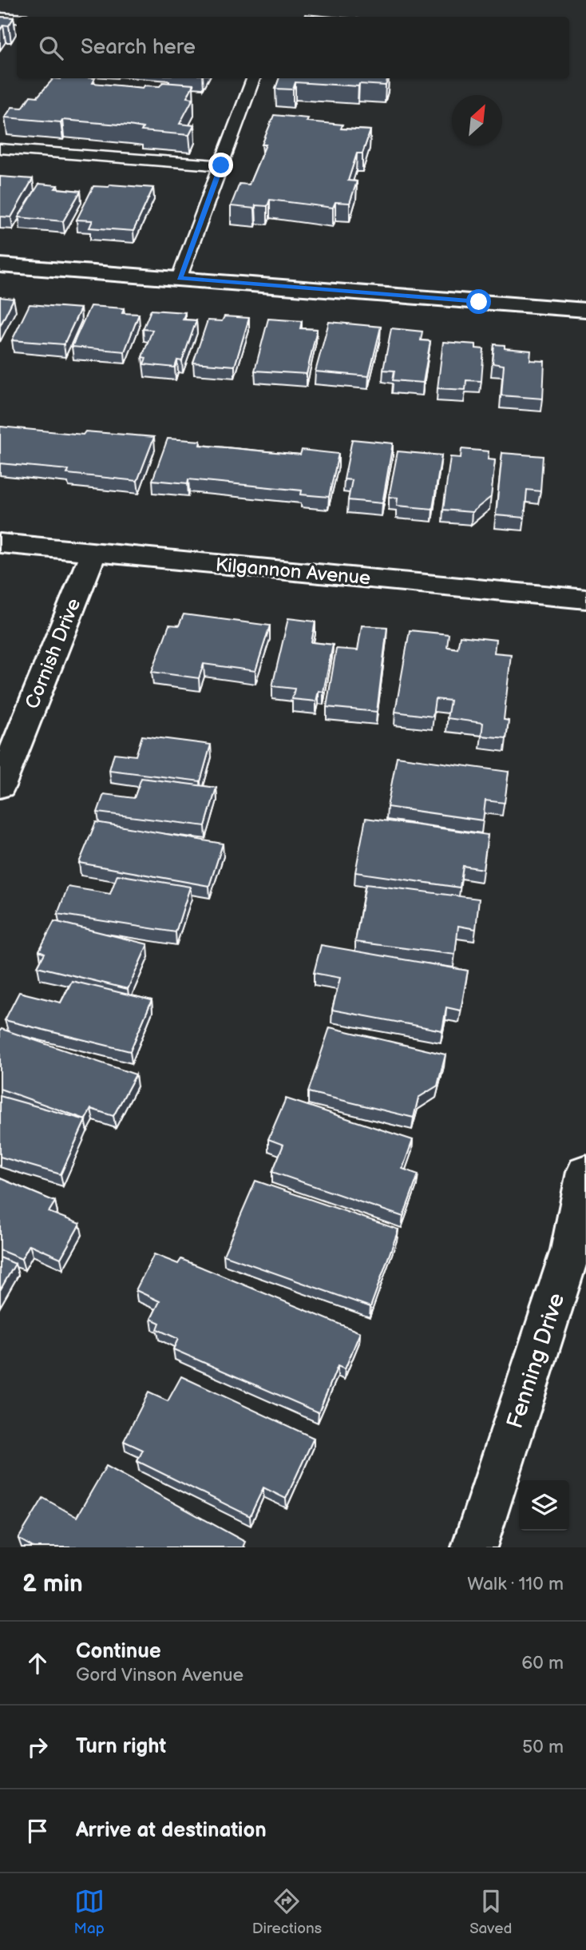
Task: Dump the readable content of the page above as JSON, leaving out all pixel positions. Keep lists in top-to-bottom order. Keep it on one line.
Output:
{"streets":{"street":["Kilgannon Avenue","Cornish Drive","Fenning Drive"]},"crossings":[["Kilgannon Avenue","Cornish Drive"]],"north":"top right","page":{"search":"Search here","heading":["2 min","Walk · 110 m"],"list":[["Continue","Gord Vinson Avenue","60 m"],["Turn right","50 m"],"Arrive at destination"],"nav":["Map","Directions","Saved"]}}
